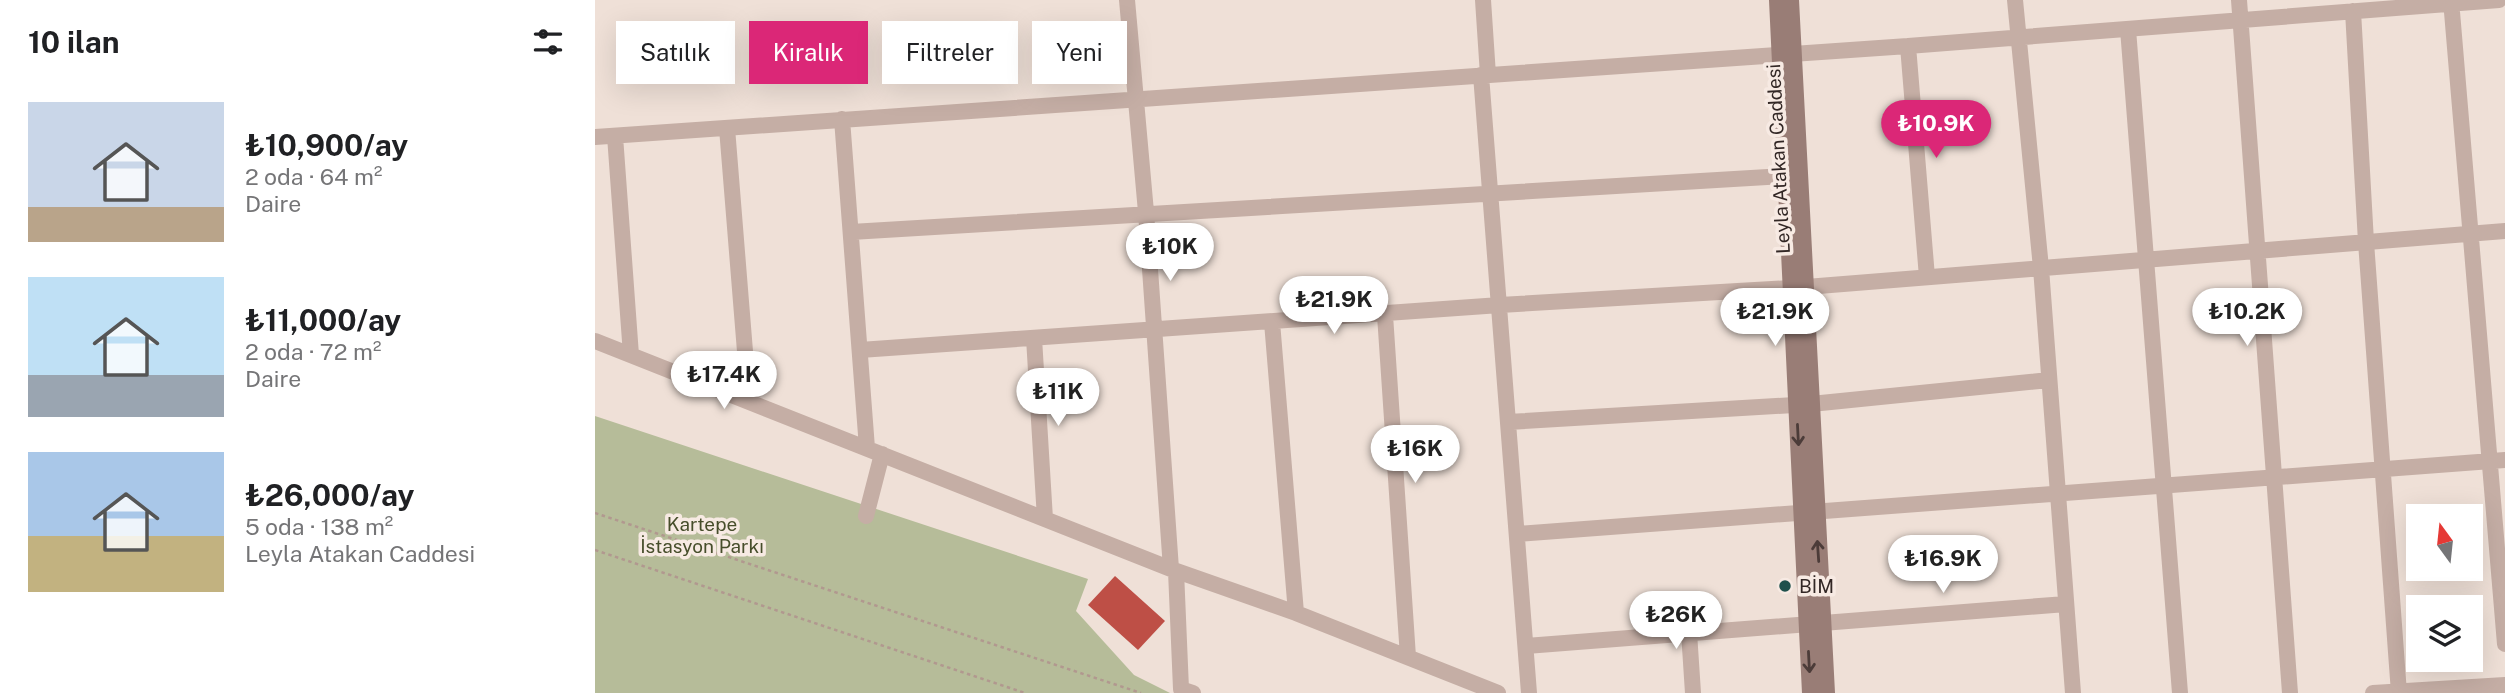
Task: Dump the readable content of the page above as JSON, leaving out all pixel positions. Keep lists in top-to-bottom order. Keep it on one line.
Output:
{"streets":{"main road":["Leyla Atakan Caddesi"]},"parks":["Kartepe İstasyon Parkı"],"places":["BİM"],"north":"top","page":{"heading":"10 ilan","chip":["Satılık","Kiralık","Filtreler","Yeni"],"list":[{"name":"₺10,900/ay","note":"2 oda · 64 m² · Daire"},{"name":"₺11,000/ay","note":"2 oda · 72 m² · Daire"},{"name":"₺26,000/ay","note":"5 oda · 138 m² · Leyla Atakan Caddesi"}],"price":["₺10.9K","₺10K","₺21.9K","₺21.9K","₺10.2K","₺17.4K","₺11K","₺16K","₺16.9K","₺26K"]}}
